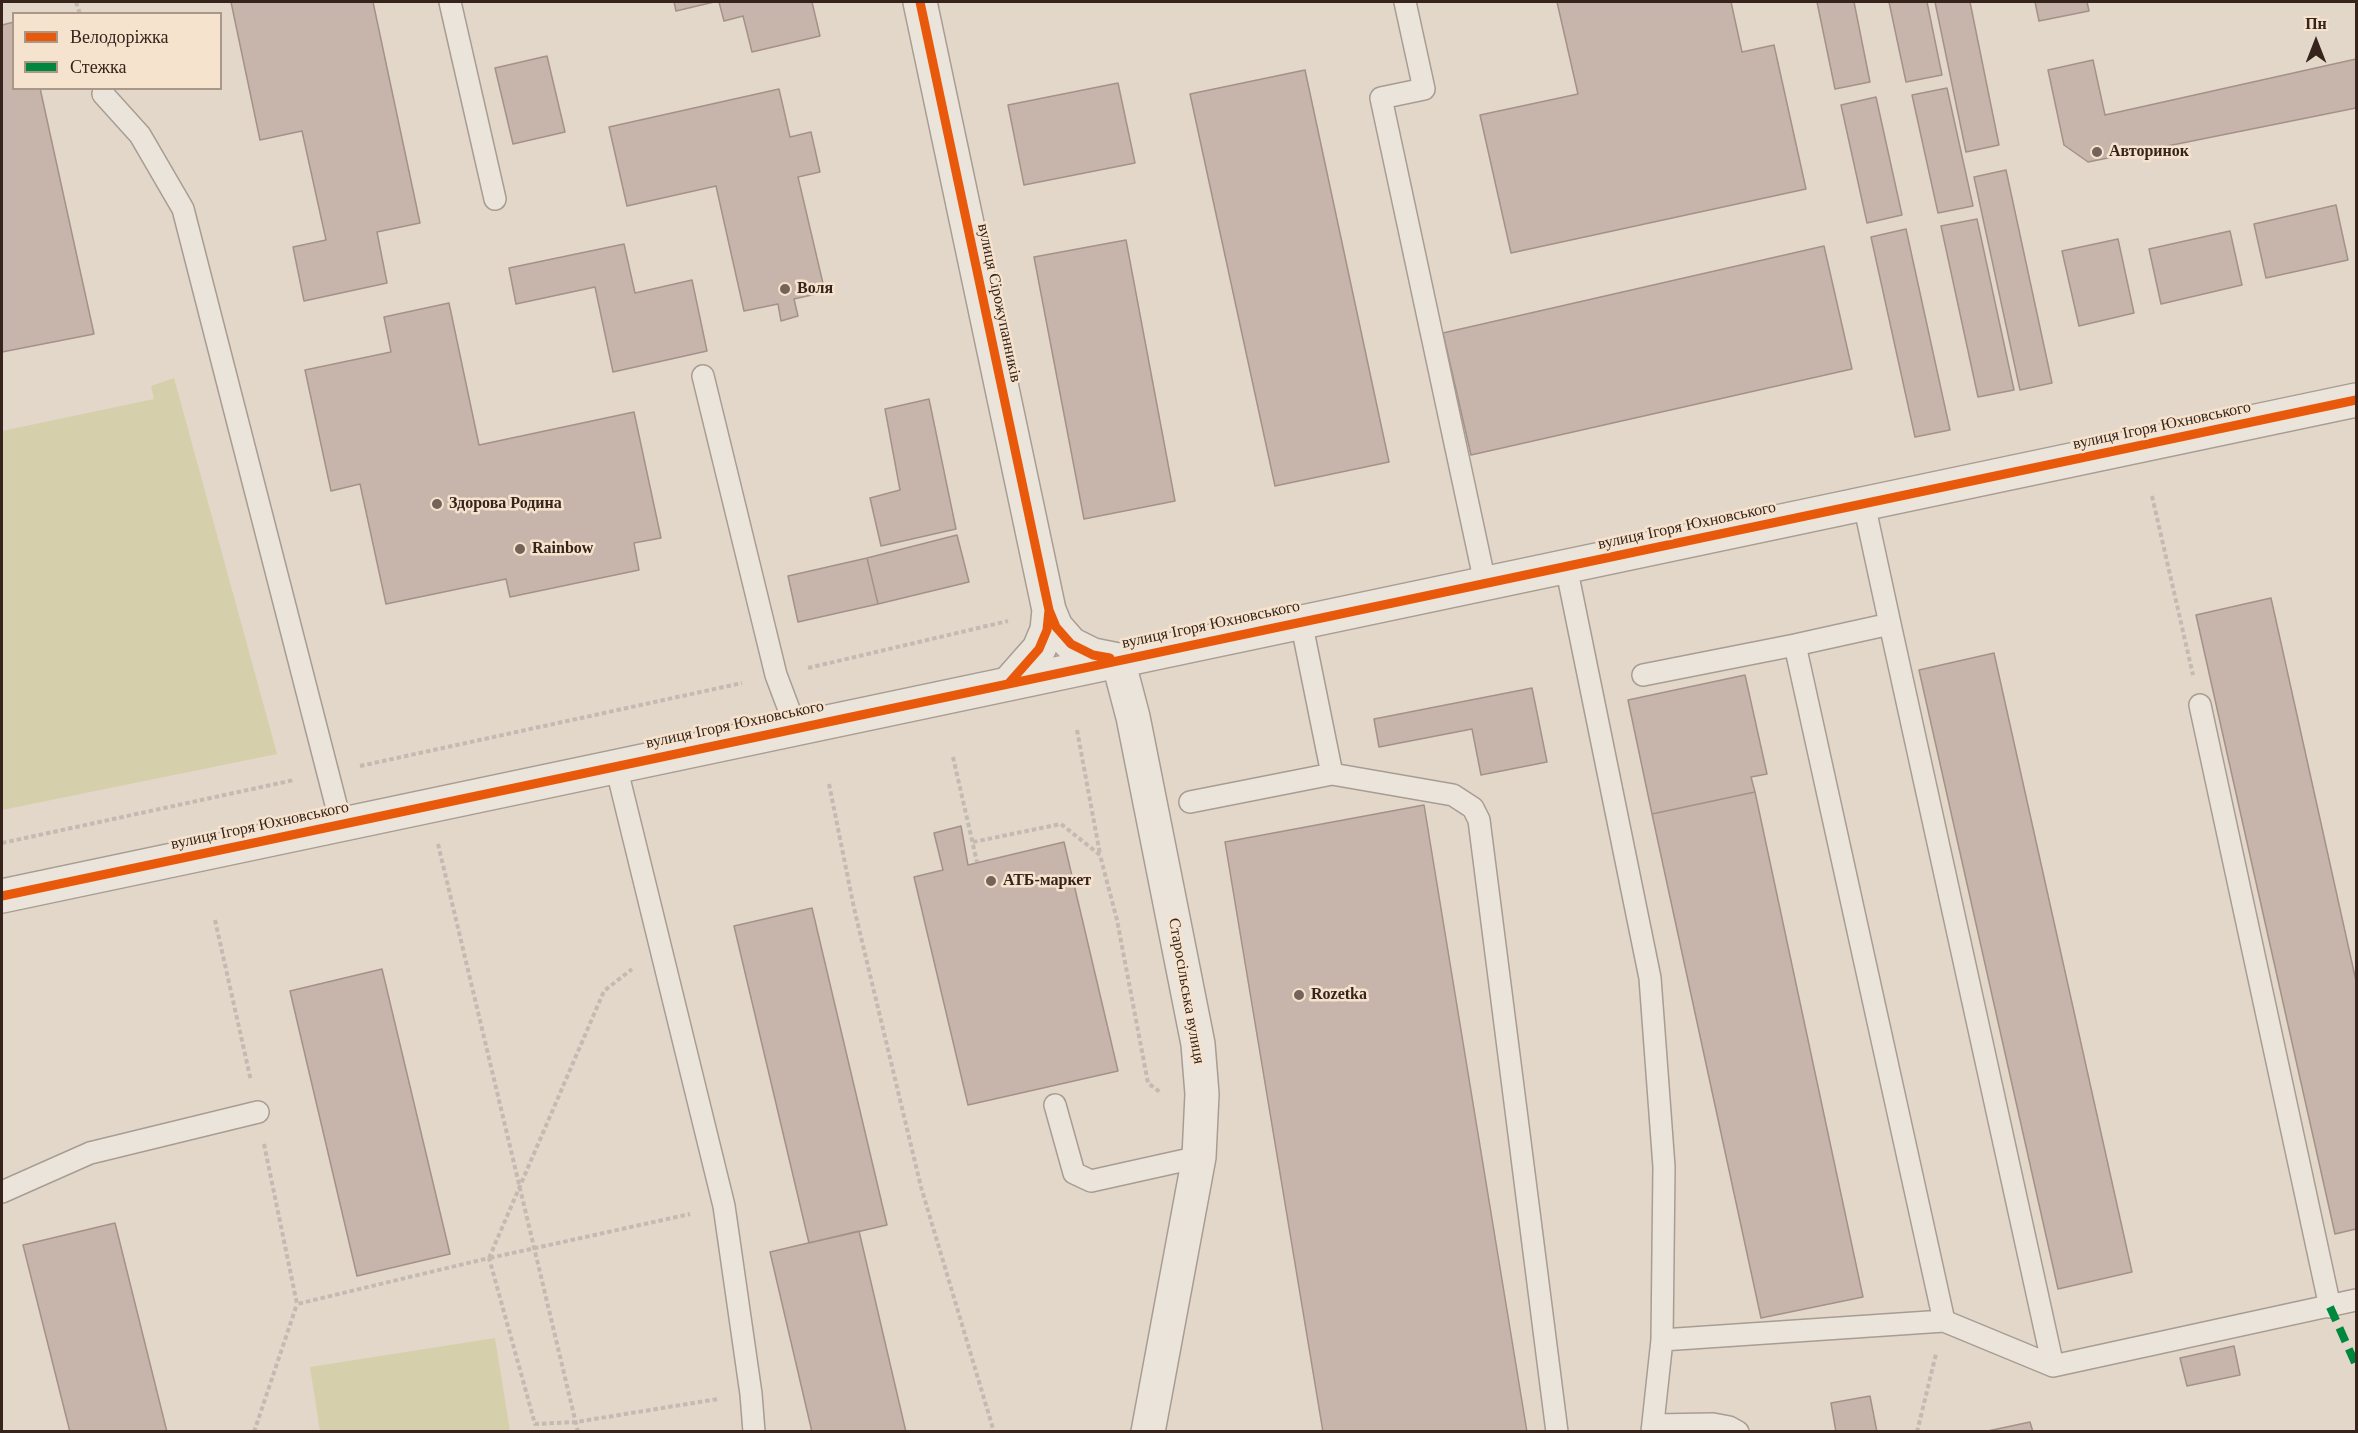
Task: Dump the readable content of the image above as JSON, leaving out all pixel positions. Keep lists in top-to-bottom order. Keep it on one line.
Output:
{"streets":{"street":["вулиця Сірожупанників","вулиця Ігоря Юхновського","Старосільська вулиця"]},"crossings":[["вулиця Сірожупанників","вулиця Ігоря Юхновського"],["вулиця Сірожупанників","Старосільська вулиця"],["вулиця Ігоря Юхновського","Старосільська вулиця"]],"places":["Авторинок","Воля","Здорова Родина","Rainbow","АТБ-маркет","Rozetka"],"legend":["Велодоріжка","Стежка"],"north":"top"}
